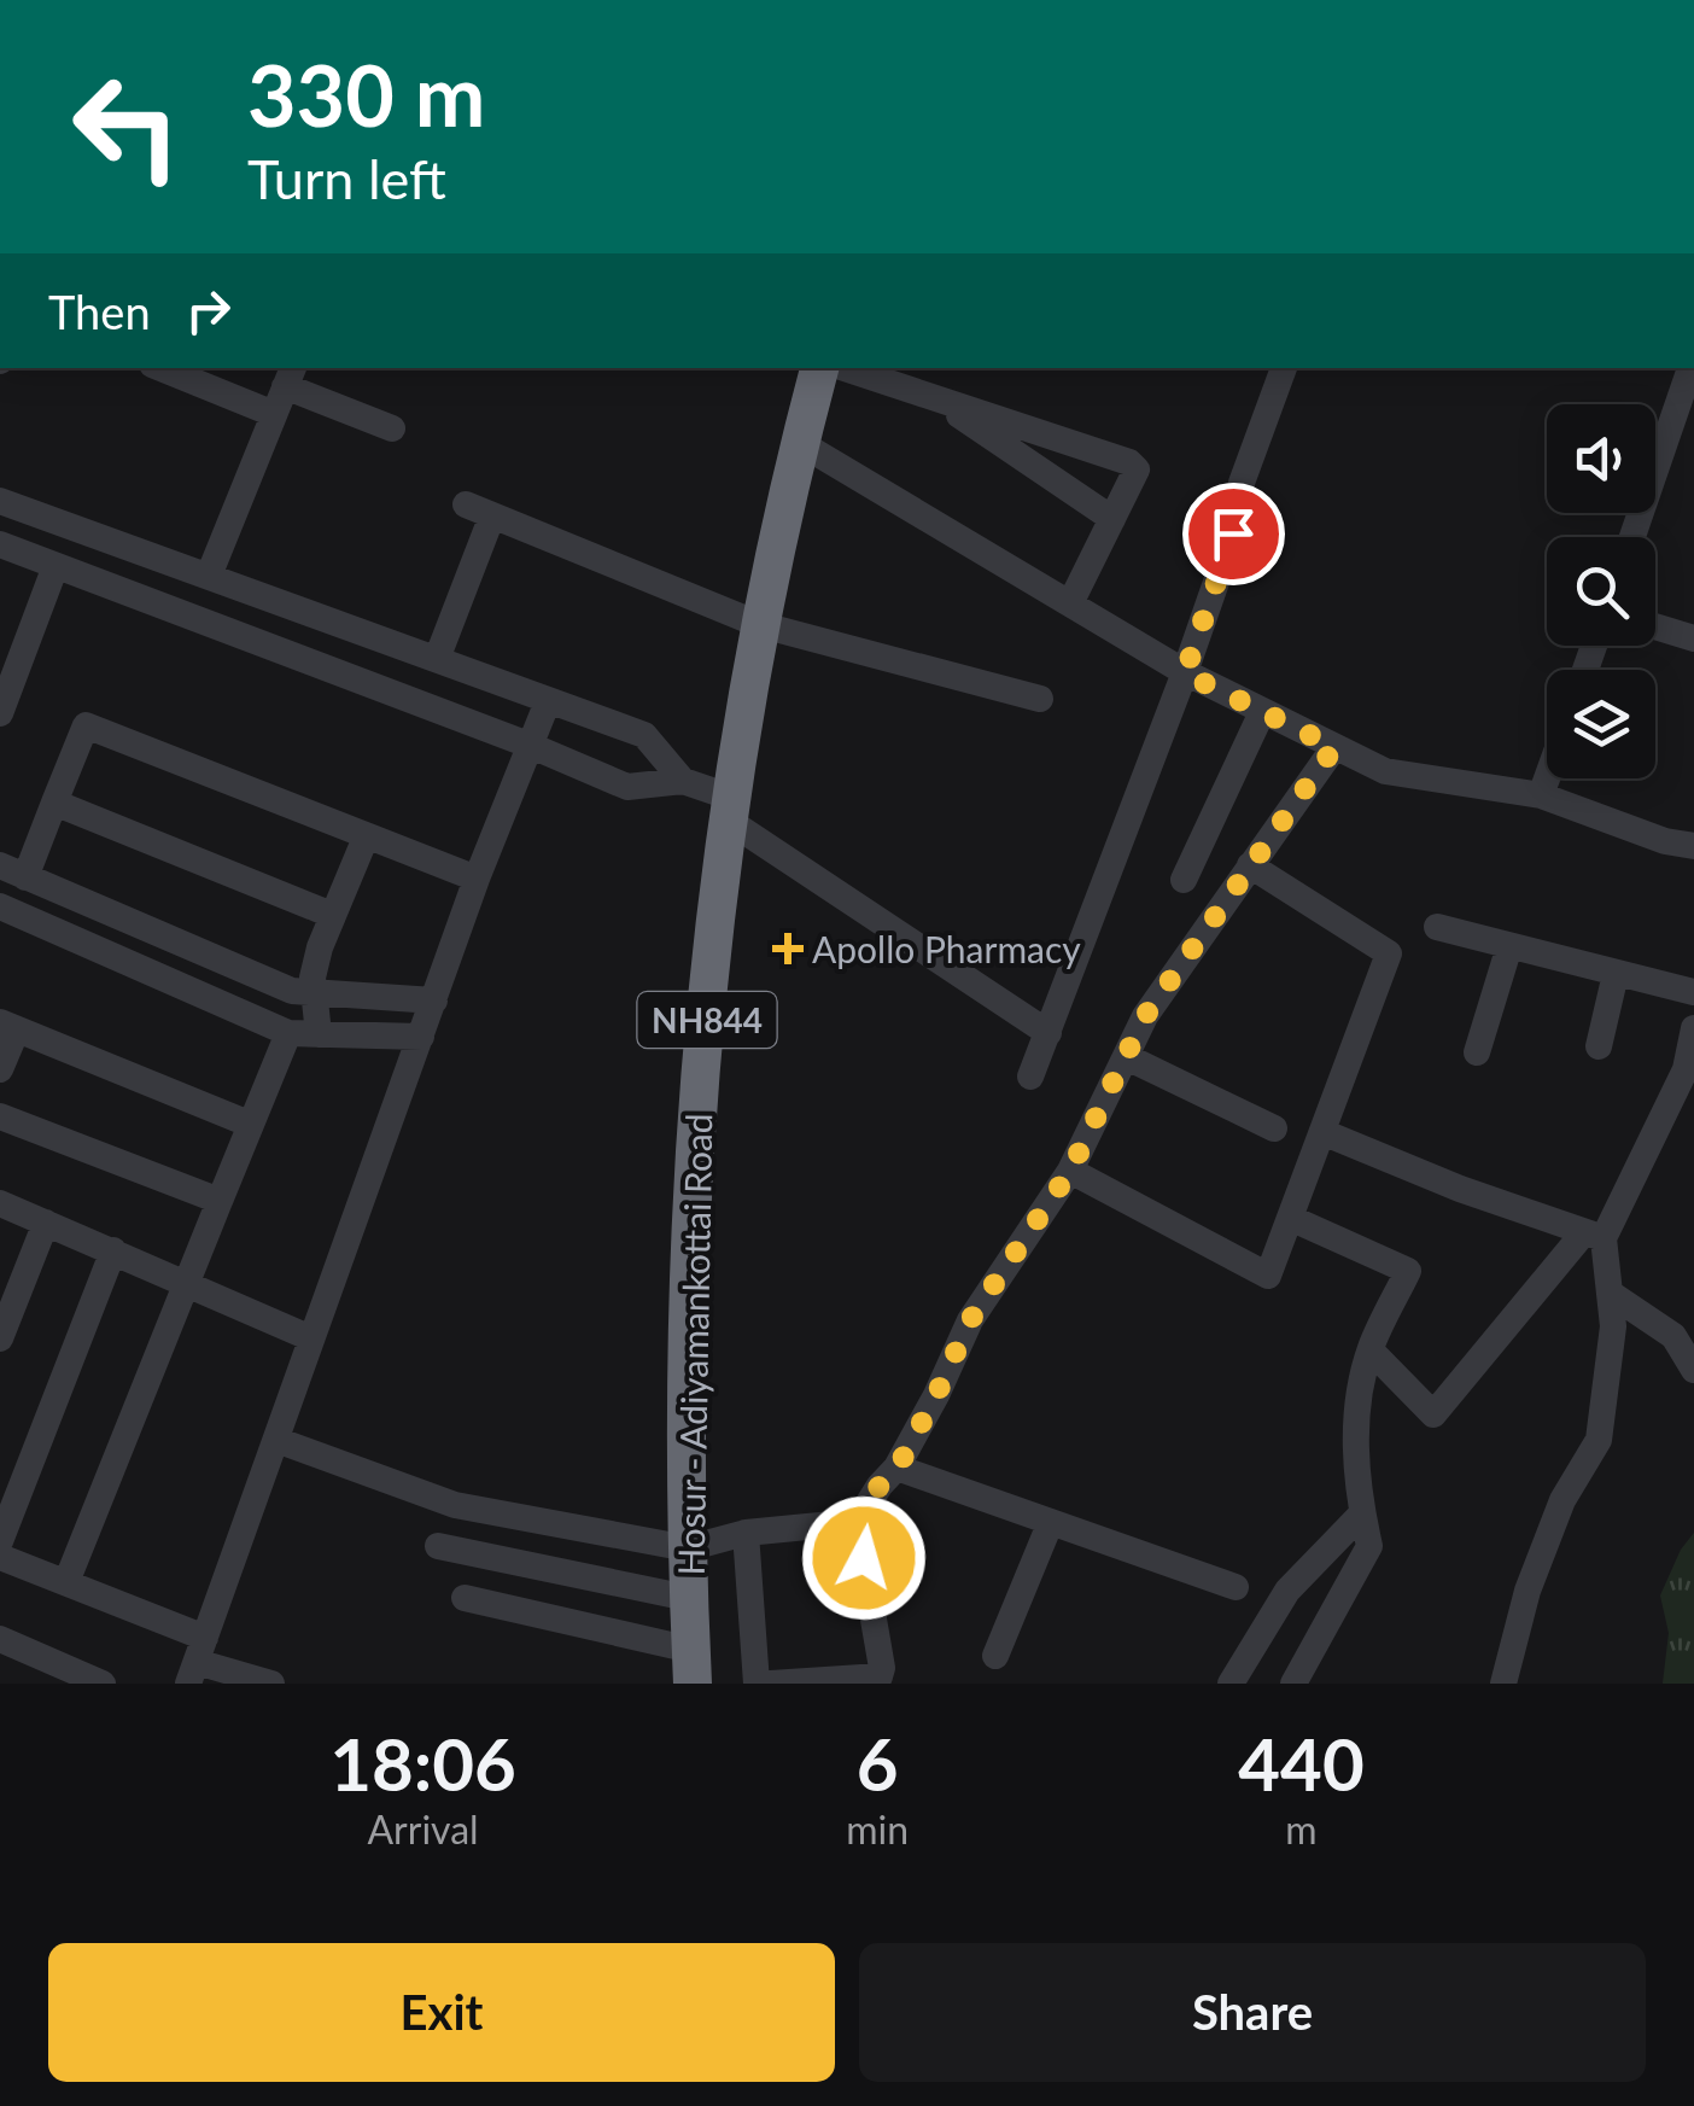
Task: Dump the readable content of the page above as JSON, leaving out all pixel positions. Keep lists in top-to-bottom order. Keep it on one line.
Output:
{"streets":{"highway":["NH844","Hosur - Adiyamankottai Road"]},"places":{"health":["Apollo Pharmacy"]},"page":{"turn":["330 m","Turn left"],"then":"Then","eta":["18:06","Arrival","6","min","440","m"],"buttons":["Exit","Share"]}}
